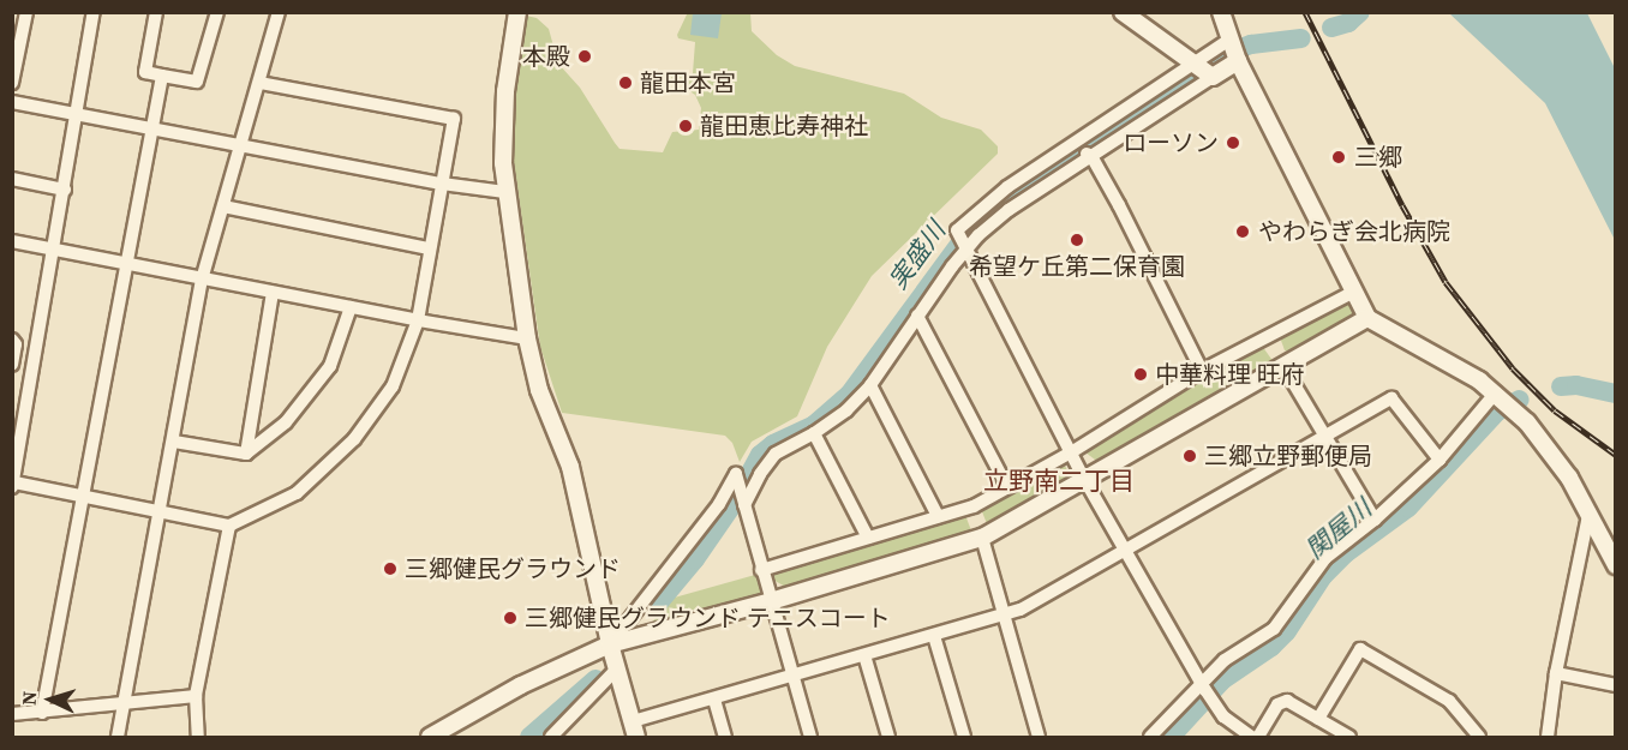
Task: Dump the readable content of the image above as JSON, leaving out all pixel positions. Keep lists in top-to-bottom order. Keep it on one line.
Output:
{"districts":["立野南二丁目"],"water":["実盛川","関屋川"],"places":["本殿","龍田本宮","龍田恵比寿神社","ローソン","三郷","やわらぎ会北病院","希望ケ丘第二保育園","中華料理 旺府","三郷立野郵便局","三郷健民グラウンド","三郷健民グラウンド テニスコート"],"north":"left"}
